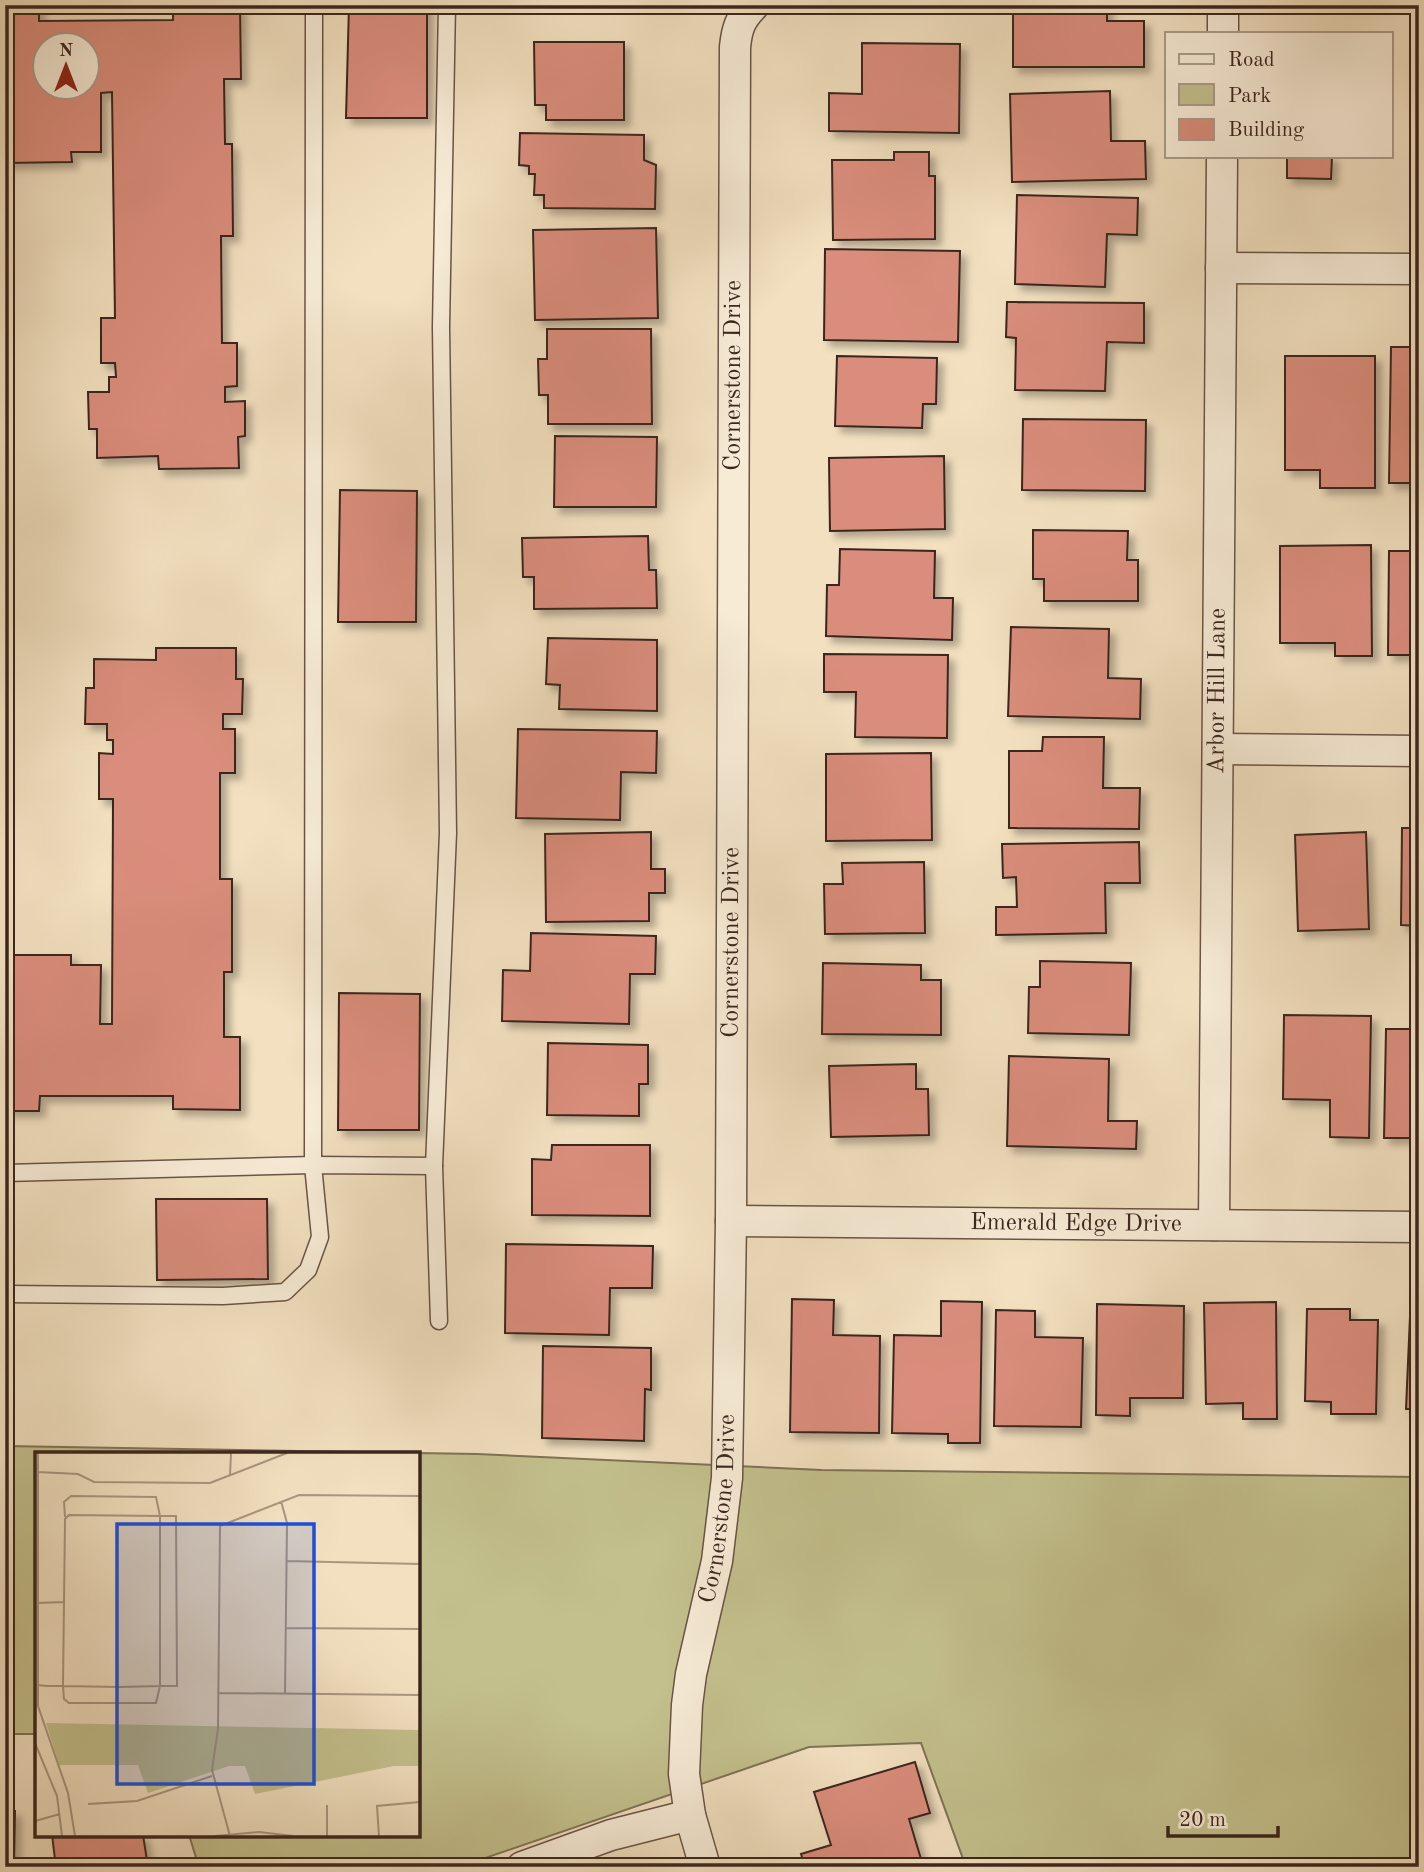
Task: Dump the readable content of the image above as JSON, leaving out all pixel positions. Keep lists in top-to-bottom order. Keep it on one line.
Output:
{"streets":{"street":["Cornerstone Drive","Arbor Hill Lane","Emerald Edge Drive"]},"crossings":[["Cornerstone Drive","Emerald Edge Drive"],["Arbor Hill Lane","Emerald Edge Drive"]],"legend":["Road","Park","Building"],"scale_bar":"20 m","north":"top"}
